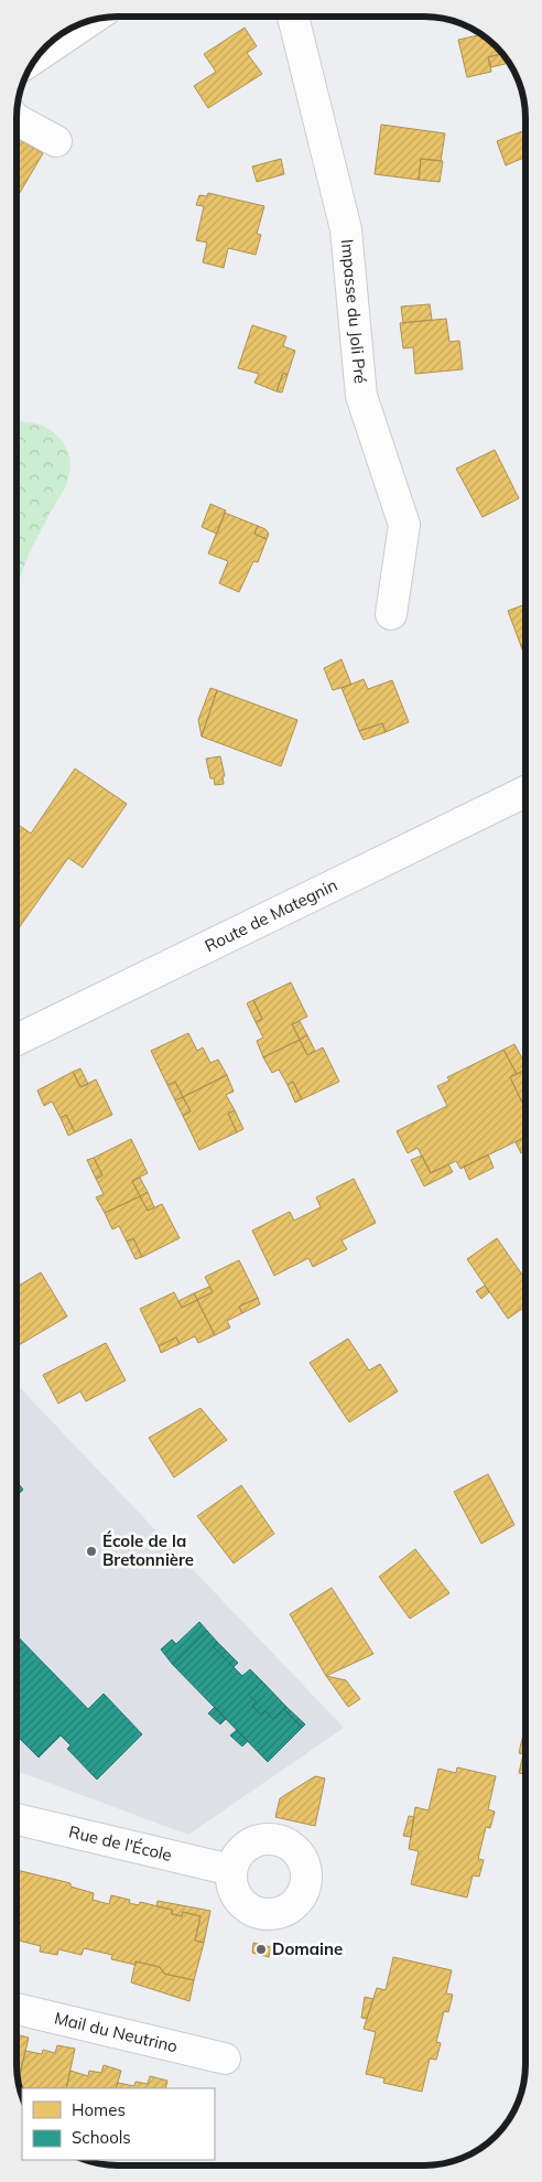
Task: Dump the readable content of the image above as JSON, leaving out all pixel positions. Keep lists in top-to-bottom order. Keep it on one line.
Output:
{"streets":{"street":["Impasse du Joli Pré","Route de Mategnin","Rue de l'École","Mail du Neutrino"]},"places":["École de la Bretonnière","Domaine"],"legend":["Homes","Schools"]}
